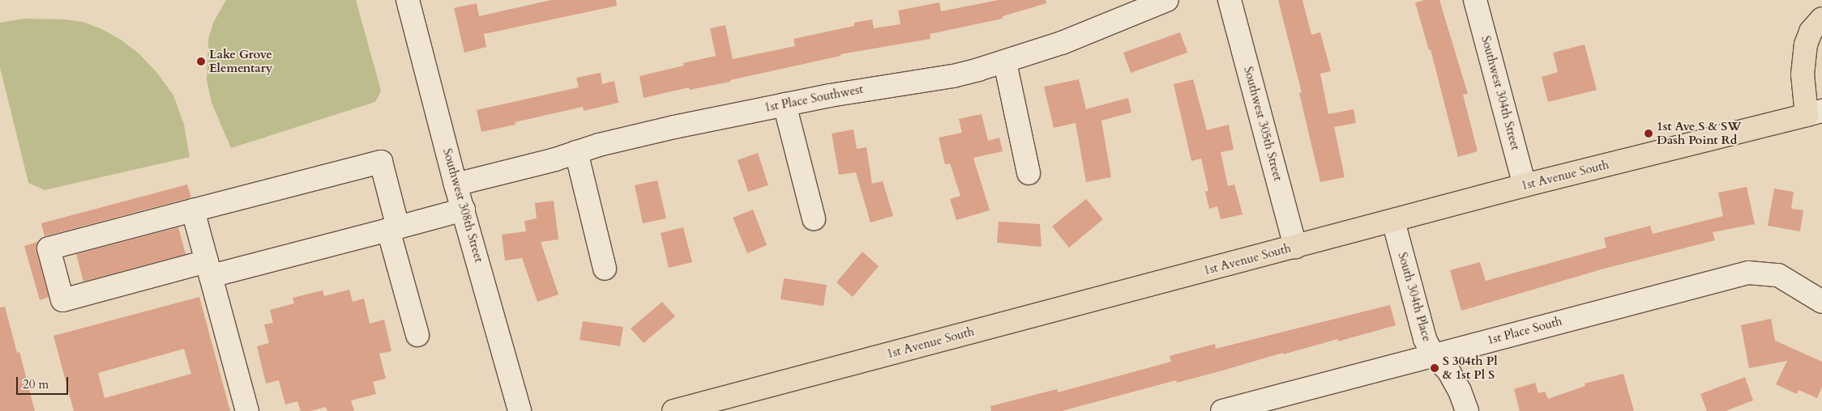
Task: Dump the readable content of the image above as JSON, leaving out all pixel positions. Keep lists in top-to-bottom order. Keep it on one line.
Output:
{"streets":{"main road":["1st Avenue South"],"street":["Southwest 304th Street","1st Place Southwest","Southwest 305th Street","Southwest 308th Street","South 304th Place","1st Place South"]},"crossings":[["Southwest 304th Street","1st Avenue South"],["1st Place Southwest","Southwest 308th Street"],["Southwest 305th Street","1st Avenue South"],["1st Avenue South","South 304th Place"],["South 304th Place","1st Place South"]],"places":["Lake Grove Elementary","1st Ave S & SW Dash Point Rd","S 304th Pl & 1st Pl S"],"scale_bar":"20 m"}
